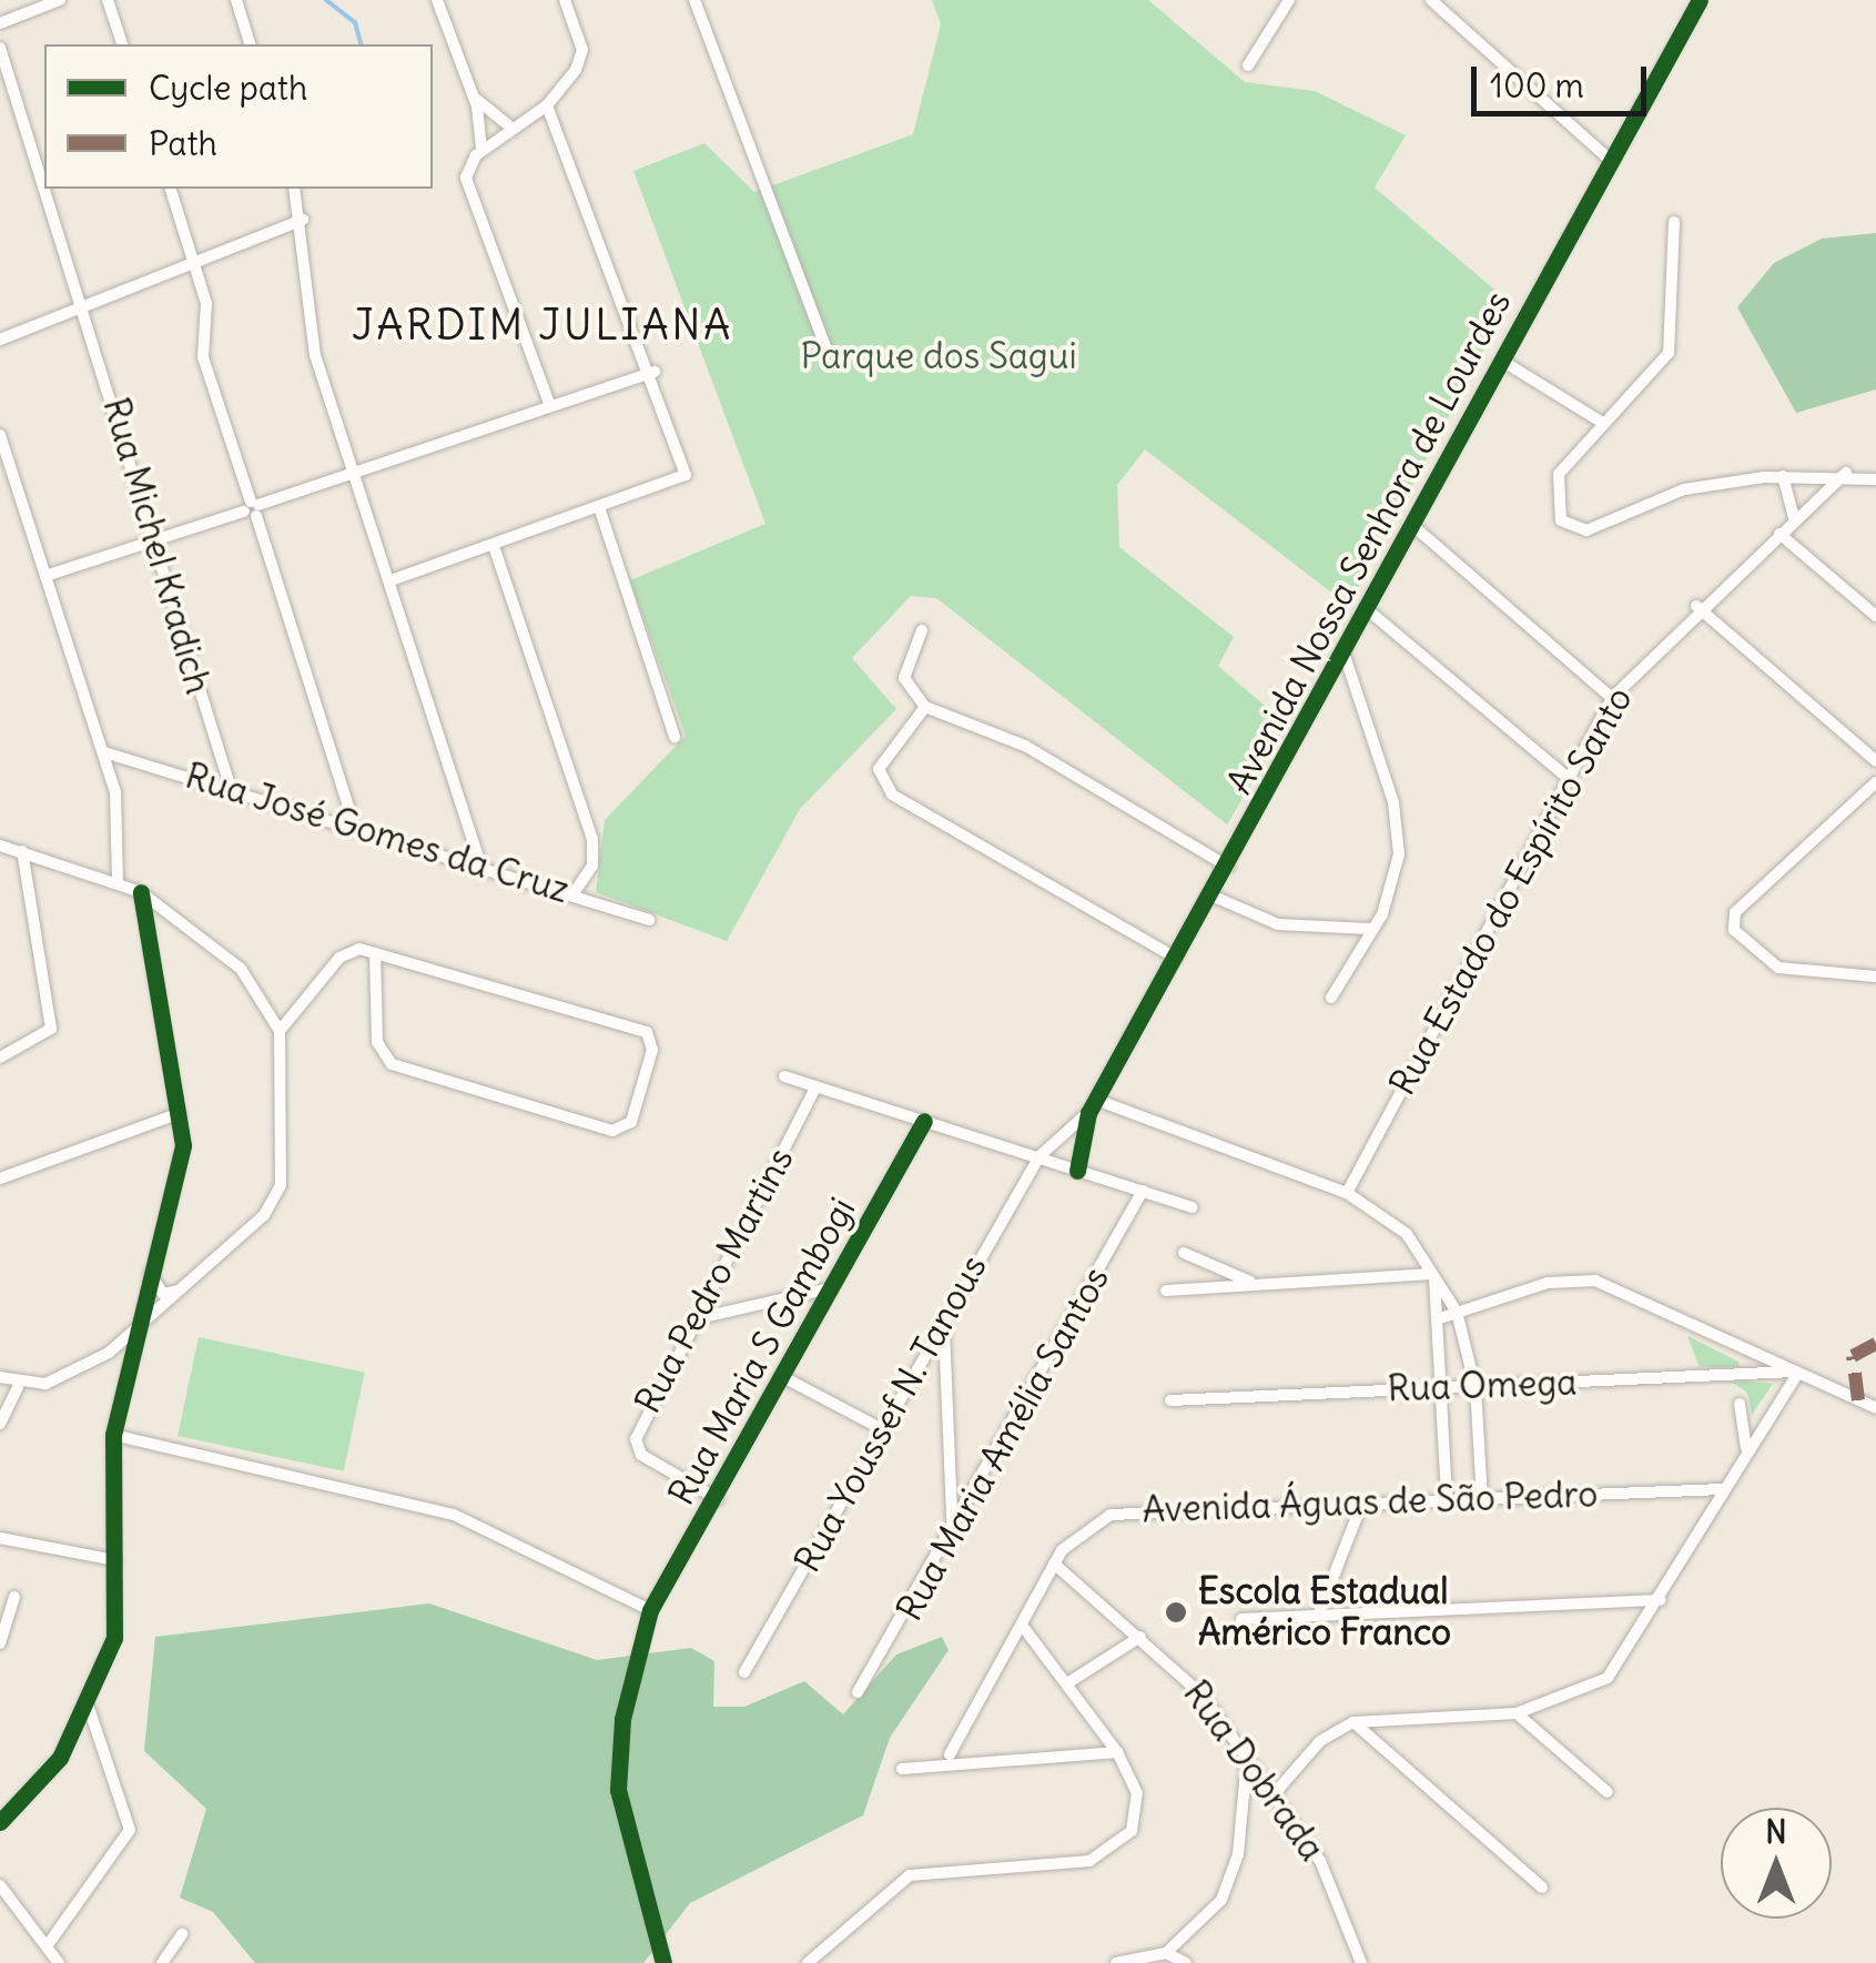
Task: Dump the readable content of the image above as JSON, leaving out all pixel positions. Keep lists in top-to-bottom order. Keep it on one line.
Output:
{"streets":{"street":["Avenida Nossa Senhora de Lourdes","Rua Michel Kradich","Rua José Gomes da Cruz","Rua Estado do Espírito Santo","Rua Pedro Martins","Rua Maria S Gambogi","Rua Omega","Rua Youssef N. Tanous","Rua Maria Amélia Santos","Avenida Águas de São Pedro","Rua Dobrada"]},"crossings":[["Avenida Nossa Senhora de Lourdes","Rua Youssef N. Tanous"],["Rua Michel Kradich","Rua José Gomes da Cruz"],["Rua Pedro Martins","Rua Maria S Gambogi"],["Avenida Águas de São Pedro","Rua Dobrada"]],"districts":["JARDIM JULIANA"],"parks":["Parque dos Sagui"],"places":["Escola Estadual Américo Franco"],"legend":["Cycle path","Path"],"scale_bar":"100 m","north":"top"}
